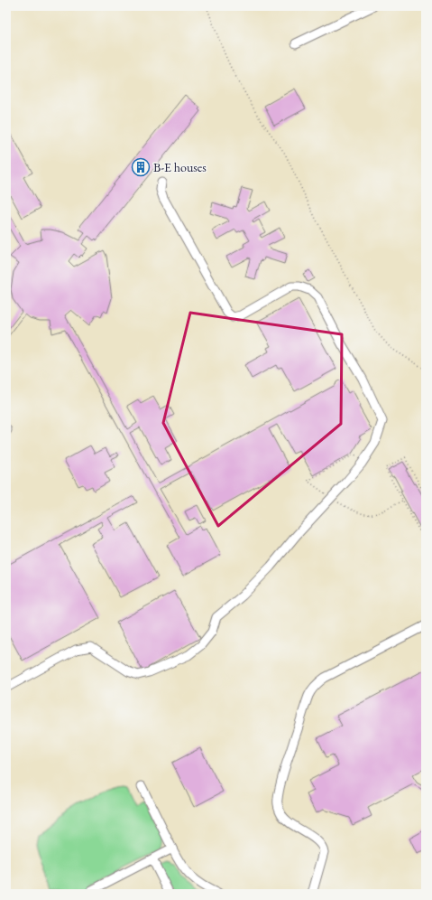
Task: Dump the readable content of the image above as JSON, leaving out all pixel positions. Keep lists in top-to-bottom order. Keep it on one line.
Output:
{"places":{"building":["B-E houses"]}}
